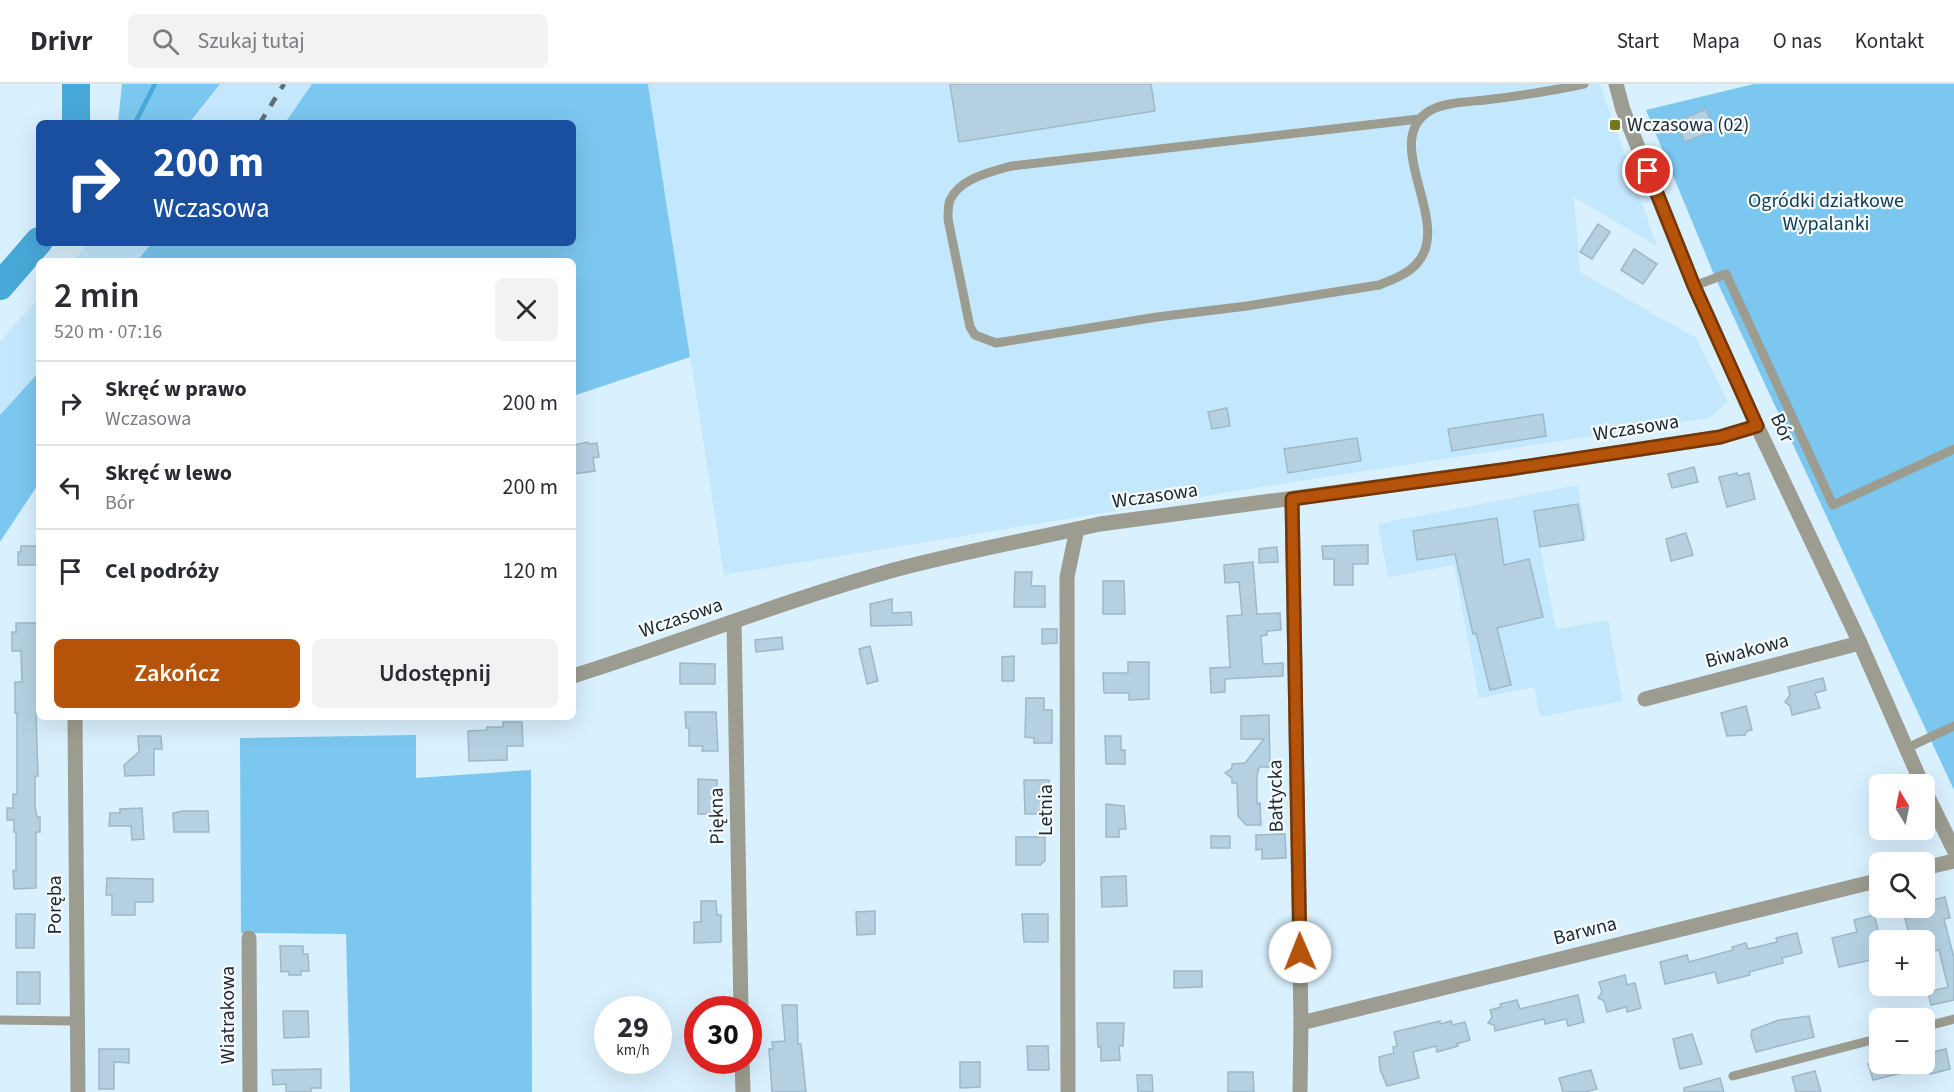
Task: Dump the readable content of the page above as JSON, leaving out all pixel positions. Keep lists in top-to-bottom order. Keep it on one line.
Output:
{"streets":{"street":["Wczasowa","Bór","Biwakowa","Bałtycka","Letnia","Piękna","Poręba","Barwna","Wiatrakowa"]},"crossings":[["Wczasowa","Bór"],["Wczasowa","Bałtycka"],["Wczasowa","Letnia"],["Wczasowa","Piękna"],["Bór","Biwakowa"],["Bałtycka","Barwna"]],"parks":["Ogródki działkowe Wypalanki"],"places":{"transit":["Wczasowa (02)"]},"north":"top","page":{"header":"Drivr","search":"Szukaj tutaj","nav":["Start","Mapa","O nas","Kontakt"],"turn":["200 m","Wczasowa"],"heading":["2 min","520 m · 07:16"],"list":[{"name":"Skręć w prawo","note":"Wczasowa","value":"200 m"},{"name":"Skręć w lewo","note":"Bór","value":"200 m"},{"name":"Cel podróży","value":"120 m"}],"buttons":["Zakończ","Udostępnij"],"map_buttons":["+","−"],"speed":"29 km/h","limit":"30"}}
